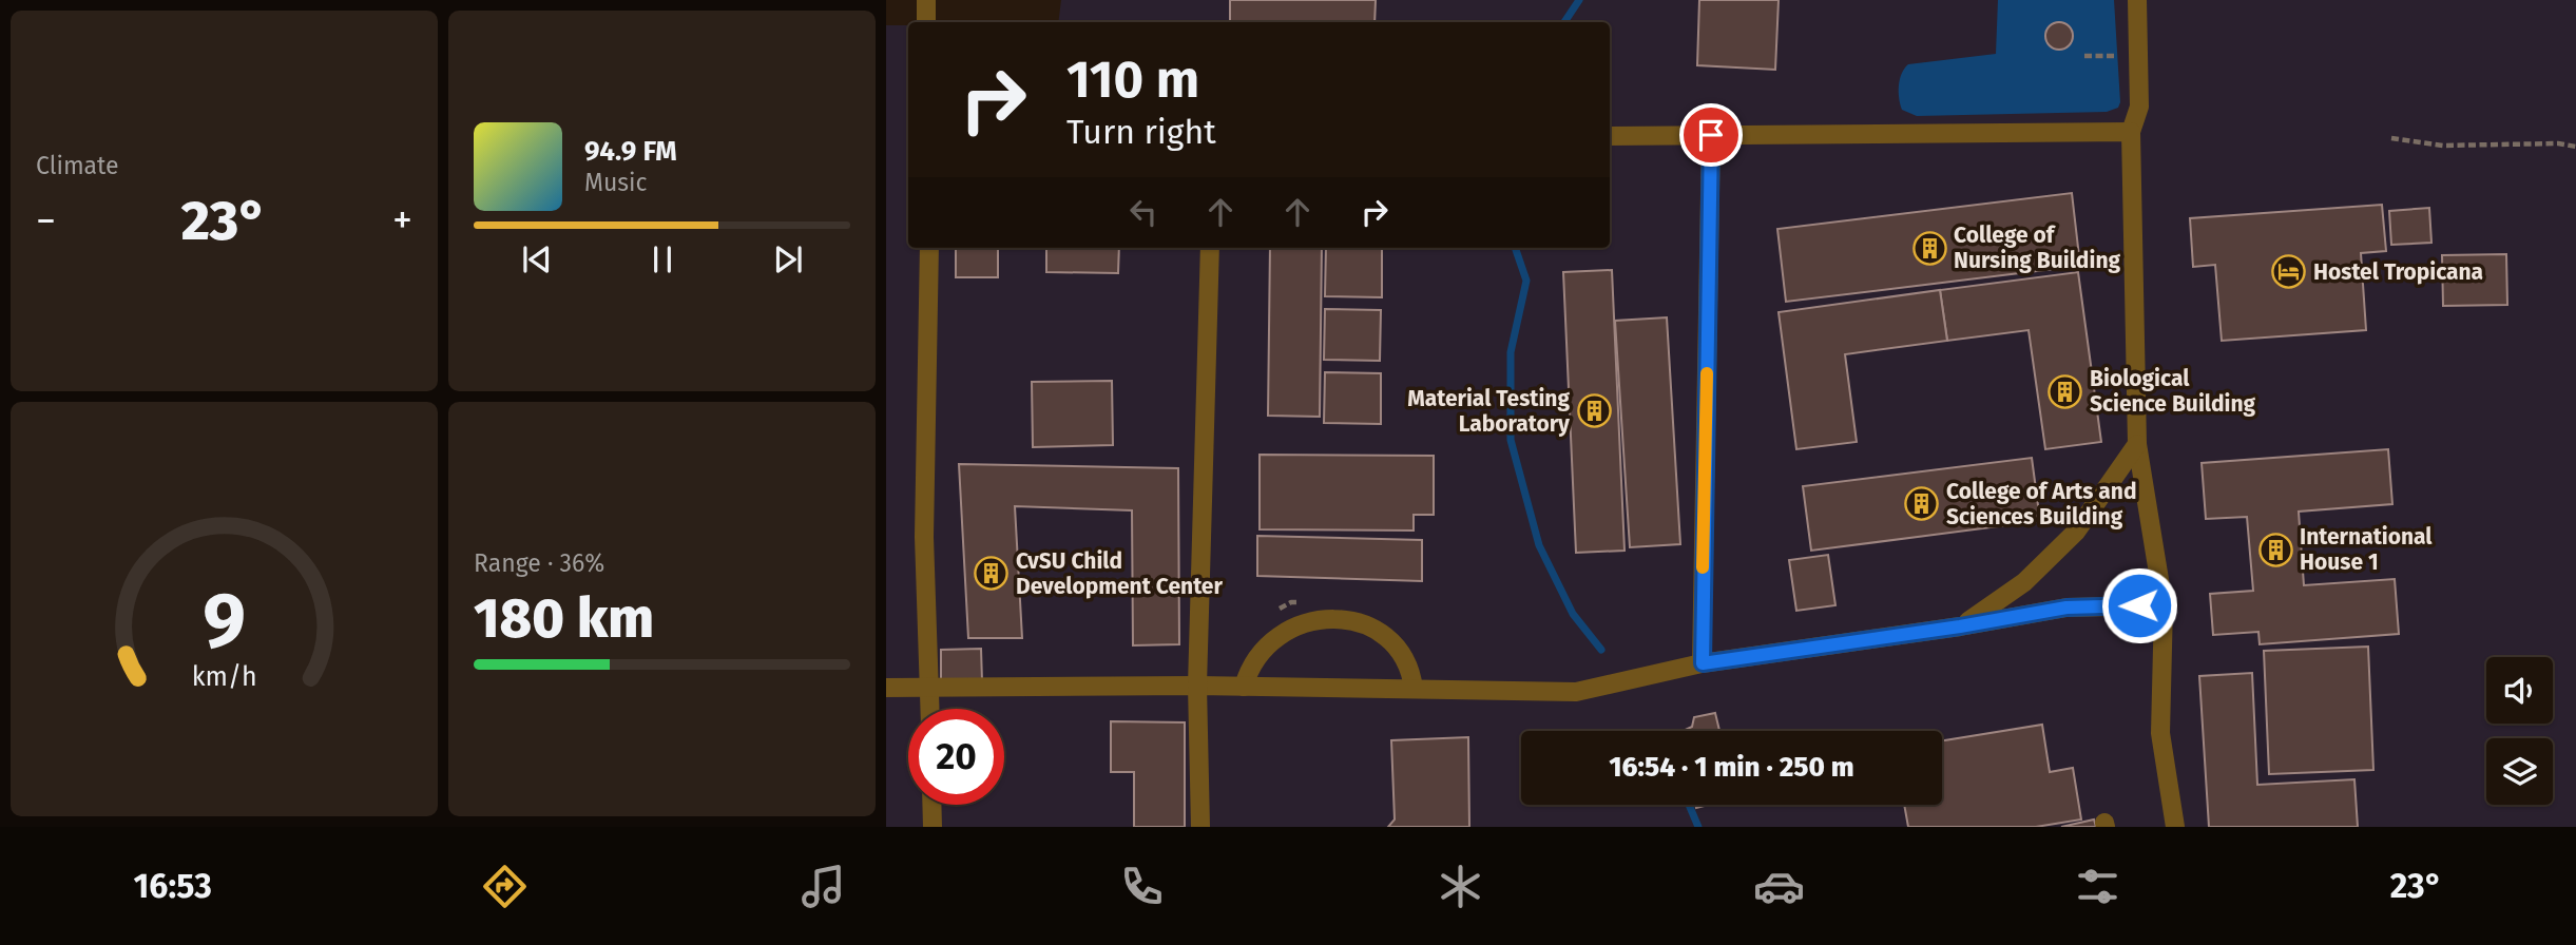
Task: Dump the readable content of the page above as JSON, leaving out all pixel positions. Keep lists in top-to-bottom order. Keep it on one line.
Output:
{"places":{"building":["College of Nursing Building","Biological Science Building","Material Testing Laboratory","College of Arts and Sciences Building","International House 1","CvSU Child Development Center"],"hotel":["Hostel Tropicana"]},"page":{"tile":["Climate",["Range · 36%","180 km"]],"turn":["110 m","Turn right"],"song":["94.9 FM","Music"],"heat":["−","23°","+"],"limit":"20","trip":"16:54 · 1 min · 250 m","tabs":["16:53","23°"],"gauge":["9","km/h"]}}
